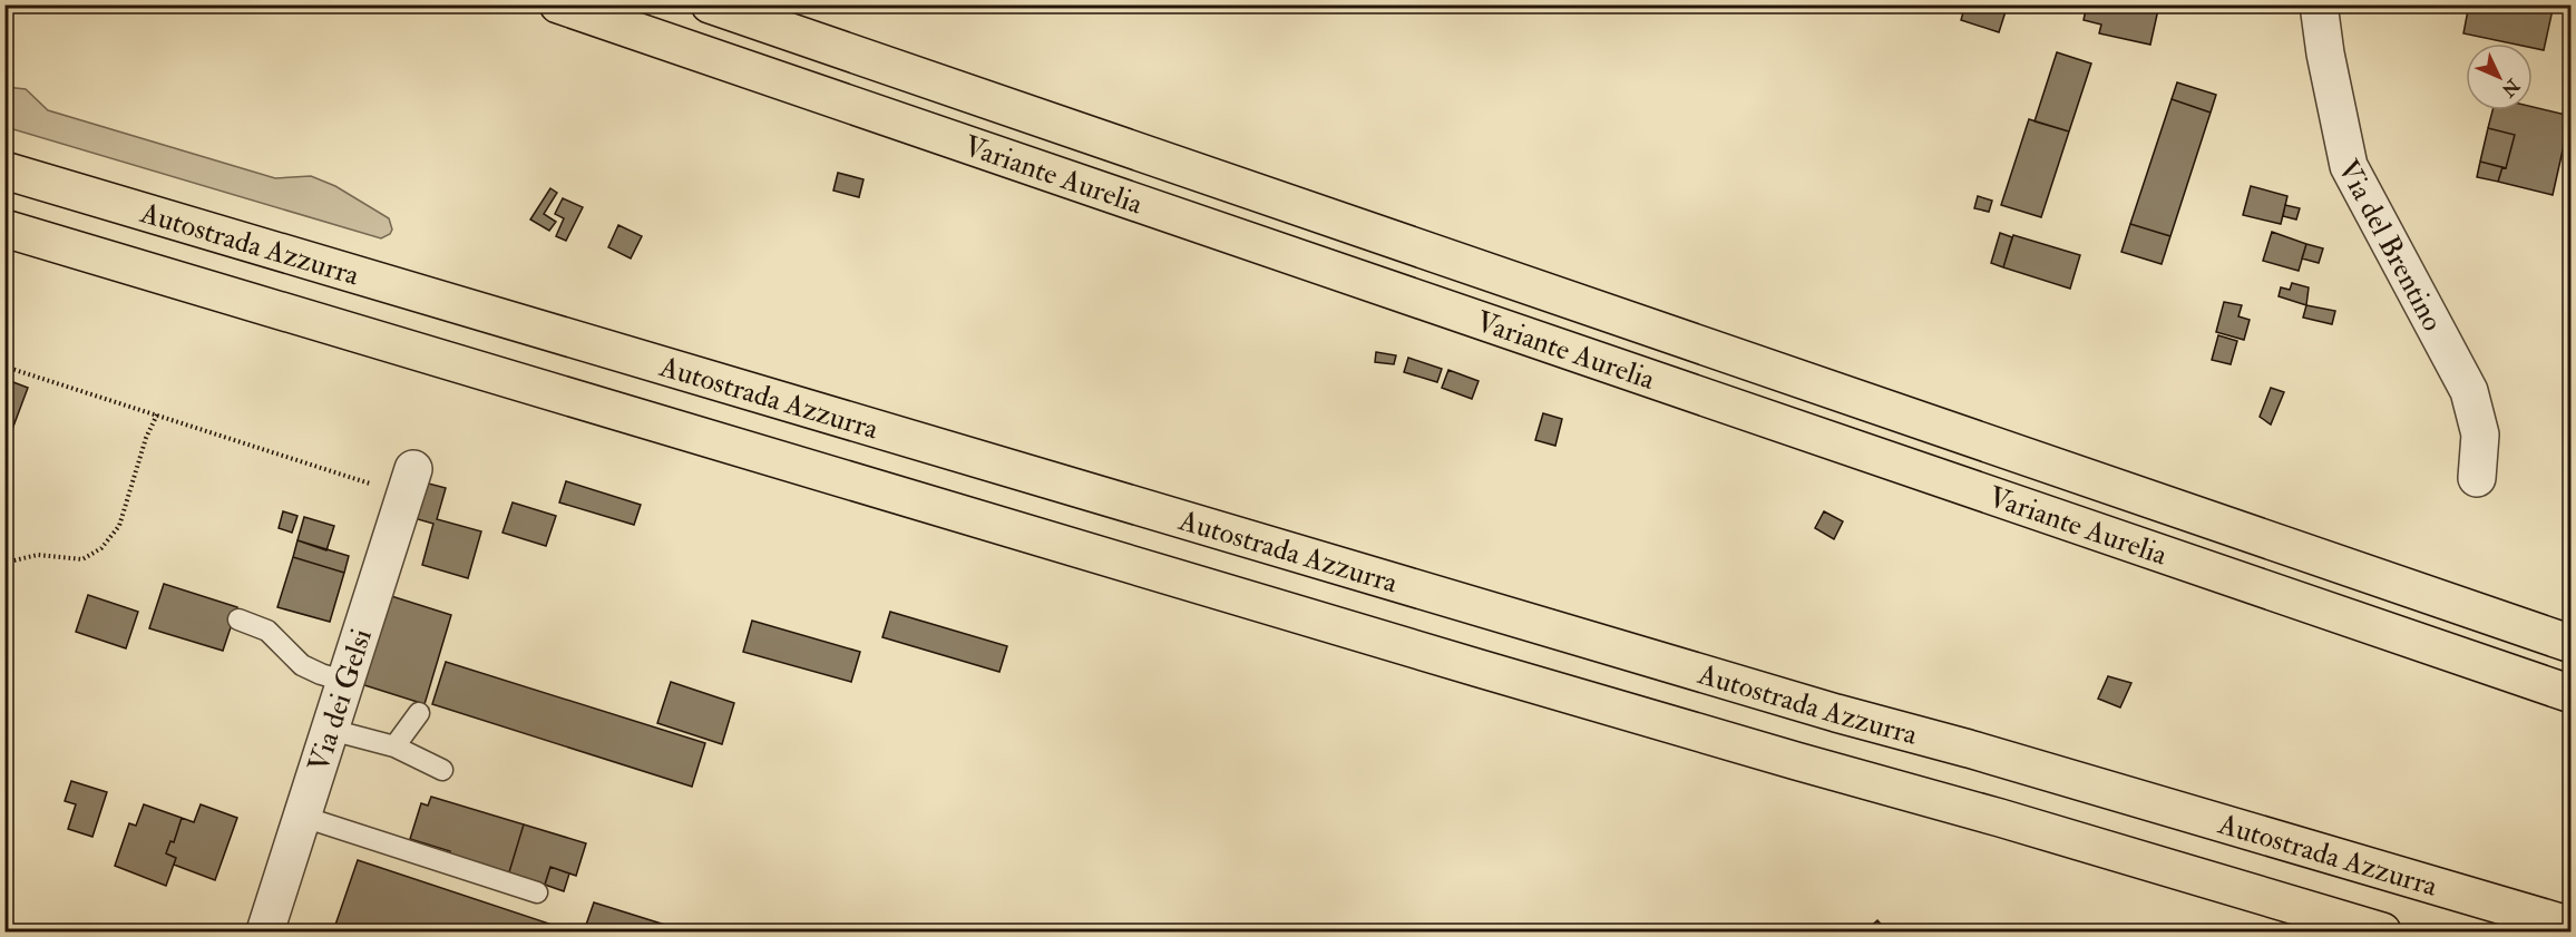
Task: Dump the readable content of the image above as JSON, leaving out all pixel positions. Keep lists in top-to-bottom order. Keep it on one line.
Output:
{"streets":{"highway":["Variante Aurelia","Autostrada Azzurra"],"street":["Via del Brentino","Via dei Gelsi"]},"north":"bottom right"}
